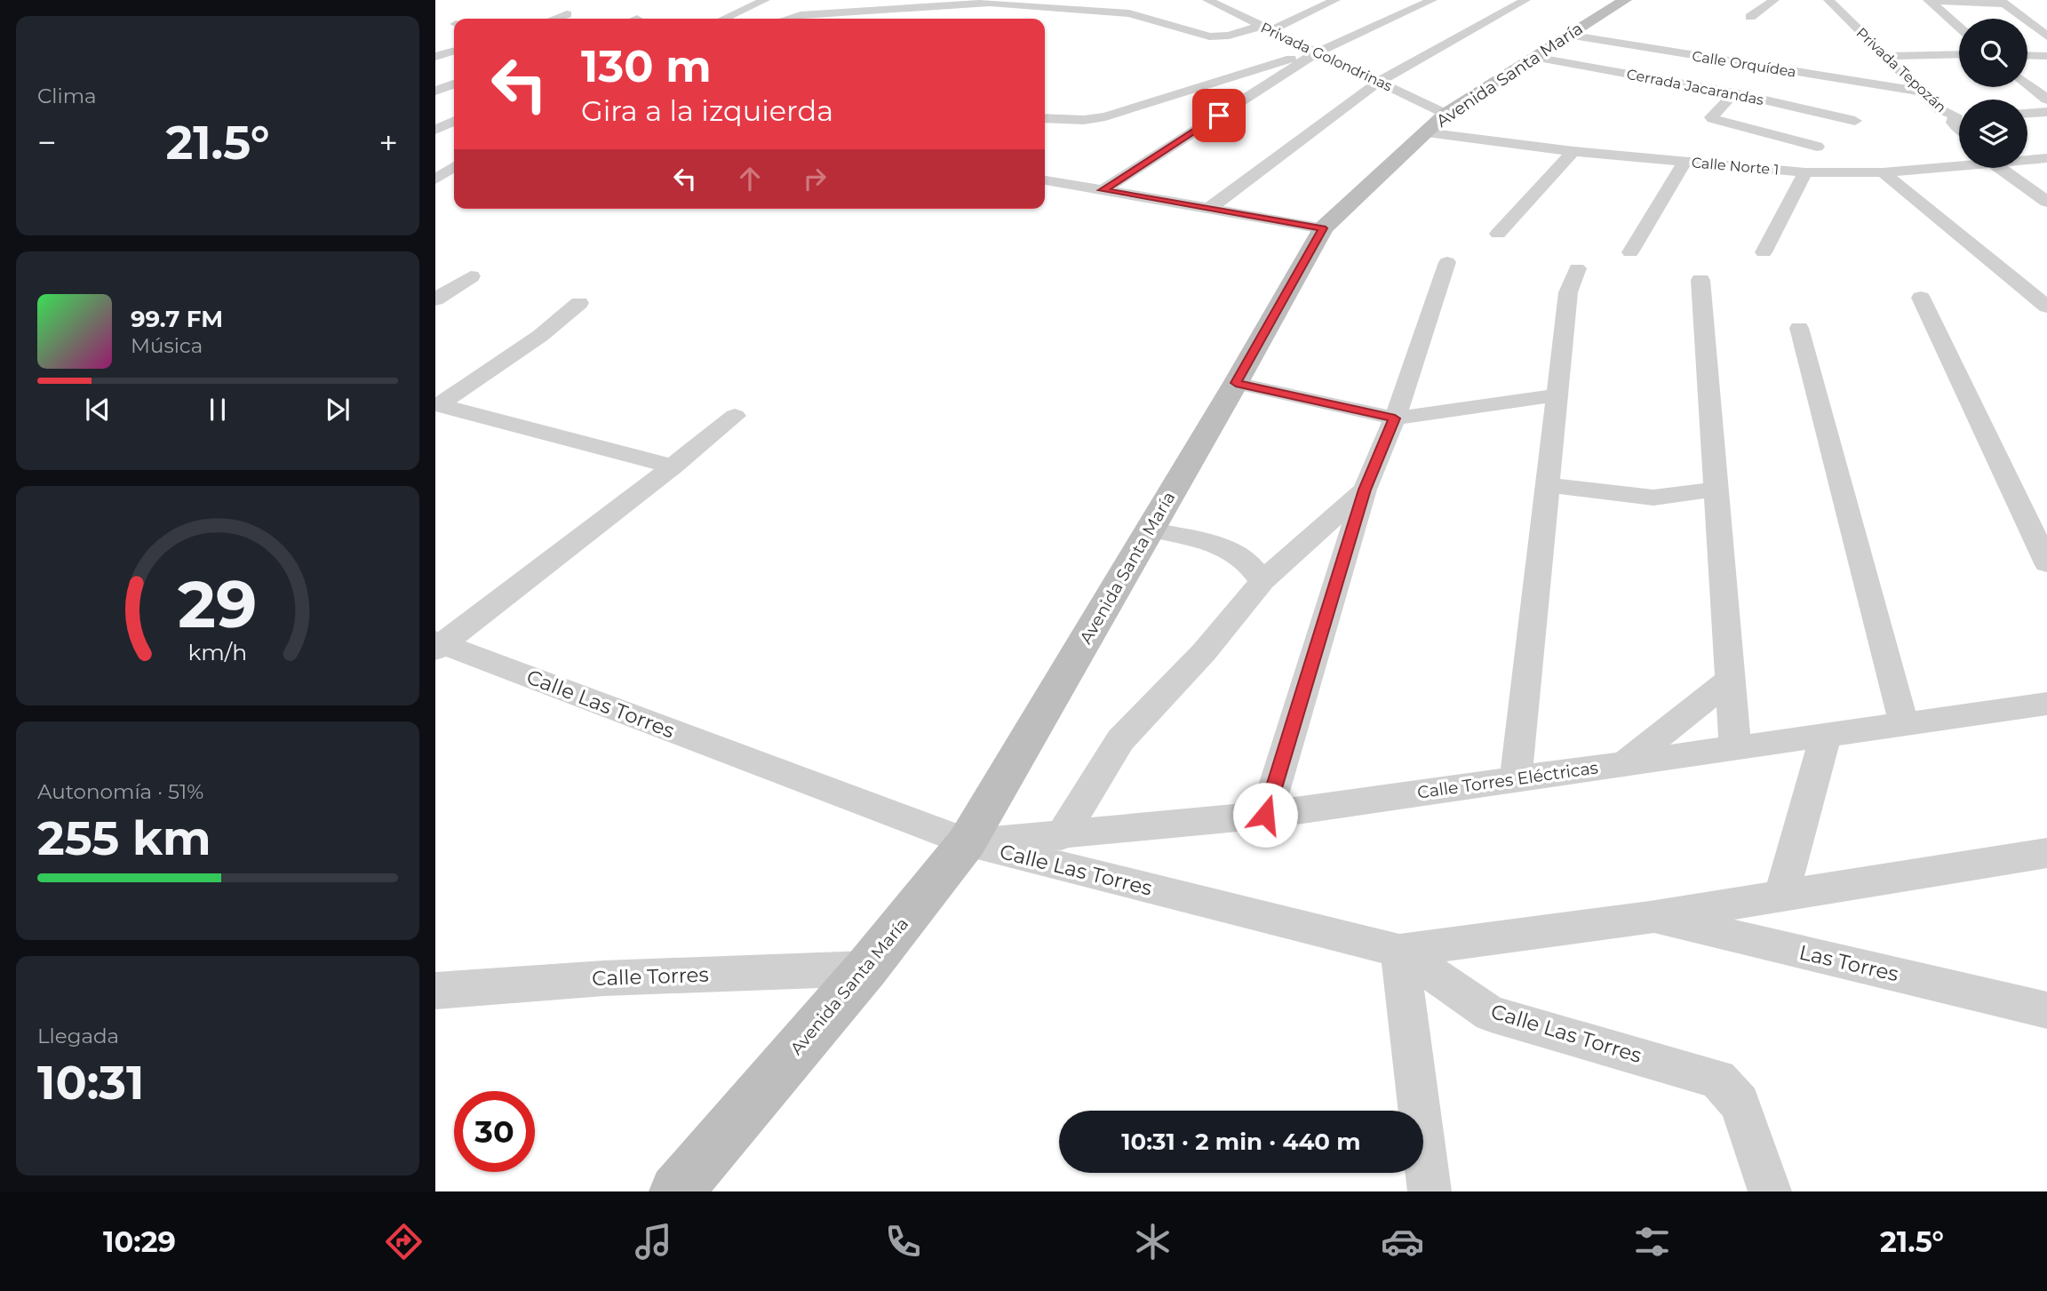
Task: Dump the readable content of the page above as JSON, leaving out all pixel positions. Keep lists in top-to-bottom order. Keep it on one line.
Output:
{"streets":{"main road":["Avenida Santa María"],"street":["Privada Golondrinas","Calle Orquídea","Privada Tepozán","Cerrada Jacarandas","Calle Norte 1","Calle Las Torres","Calle Torres Eléctricas","Las Torres","Calle Torres"]},"crossings":[["Privada Golondrinas","Avenida Santa María"],["Privada Golondrinas","Calle Norte 1"],["Calle Orquídea","Privada Tepozán"],["Calle Orquídea","Avenida Santa María"],["Avenida Santa María","Cerrada Jacarandas"],["Avenida Santa María","Calle Norte 1"],["Avenida Santa María","Calle Las Torres"],["Avenida Santa María","Calle Torres Eléctricas"],["Avenida Santa María","Calle Torres"],["Calle Las Torres","Calle Torres Eléctricas"]],"page":{"tile":["Clima",["Autonomía · 51%","255 km"],["Llegada","10:31"]],"turn":["130 m","Gira a la izquierda"],"heat":["−","21.5°","+"],"song":["99.7 FM","Música"],"limit":"30","trip":"10:31 · 2 min · 440 m","tabs":["10:29","21.5°"],"gauge":["29","km/h"]}}
